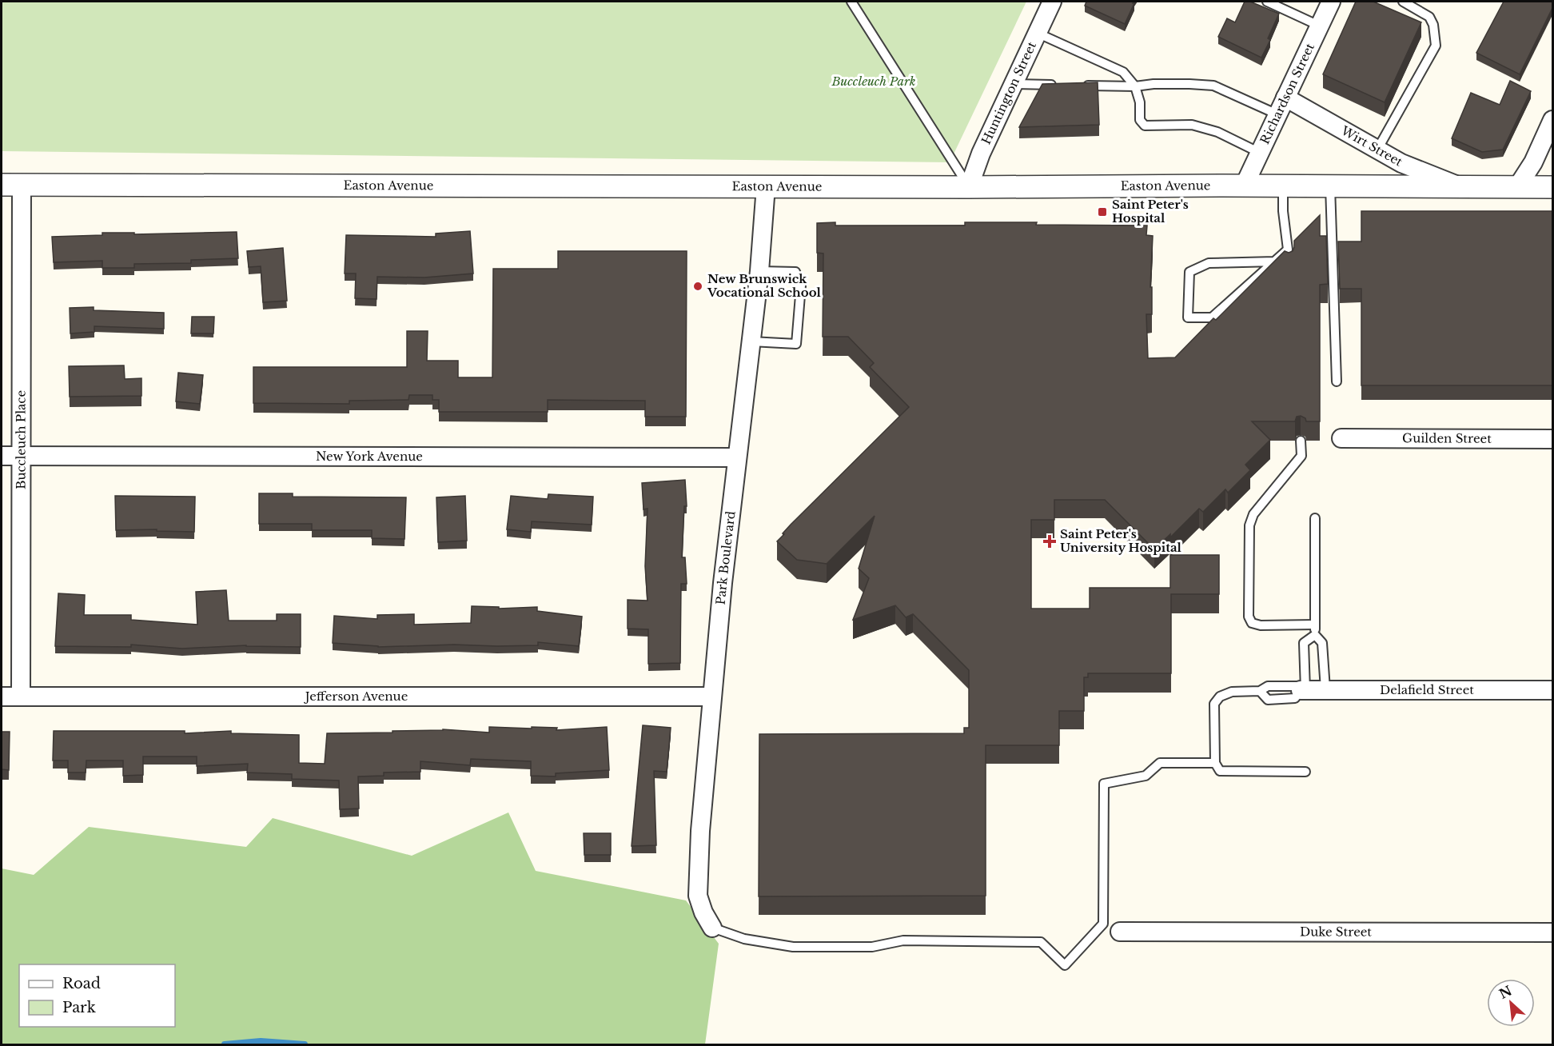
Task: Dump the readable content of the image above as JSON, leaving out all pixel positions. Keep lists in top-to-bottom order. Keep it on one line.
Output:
{"streets":{"street":["Huntington Street","Richardson Street","Wirt Street","Easton Avenue","Guilden Street","Buccleuch Place","New York Avenue","Park Boulevard","Delafield Street","Jefferson Avenue","Duke Street"]},"crossings":[["Huntington Street","Easton Avenue"],["Richardson Street","Wirt Street"],["Richardson Street","Easton Avenue"],["Wirt Street","Easton Avenue"],["Easton Avenue","Buccleuch Place"],["Easton Avenue","Park Boulevard"],["Buccleuch Place","New York Avenue"],["Buccleuch Place","Jefferson Avenue"],["New York Avenue","Park Boulevard"],["Park Boulevard","Jefferson Avenue"]],"parks":["Buccleuch Park"],"places":{"transit":["Saint Peter's Hospital"],"other":["New Brunswick Vocational School"],"health":["Saint Peter's University Hospital"]},"legend":["Road","Park"],"north":"top left"}
